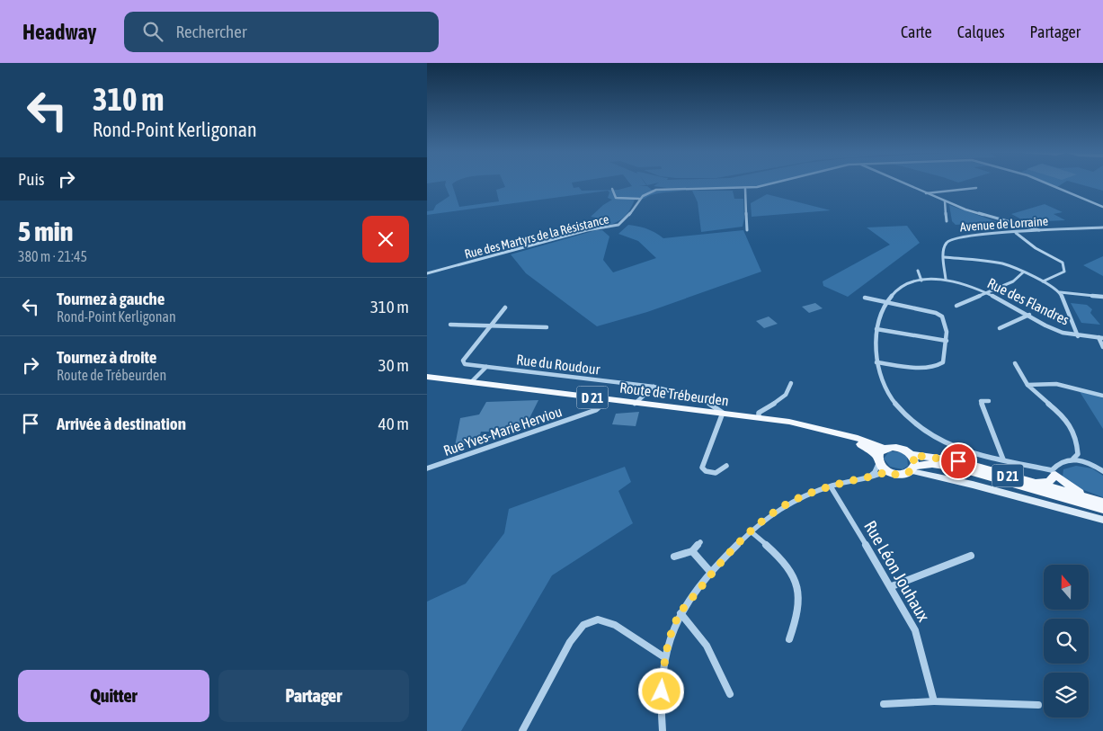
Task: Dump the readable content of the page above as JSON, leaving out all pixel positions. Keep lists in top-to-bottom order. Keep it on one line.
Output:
{"streets":{"main road":["Route de Trébeurden","D 21"],"street":["Avenue de Lorraine","Rue des Martyrs de la Résistance","Rue des Flandres","Rue du Roudour","Rue Yves-Marie Herviou","Rue Léon Jouhaux"]},"crossings":[["Avenue de Lorraine","Rue des Flandres"],["Rue du Roudour","Route de Trébeurden"],["Route de Trébeurden","D 21"],["Route de Trébeurden","Rue Yves-Marie Herviou"]],"north":"top","page":{"header":"Headway","search":"Rechercher","nav":["Carte","Calques","Partager"],"turn":["310 m","Rond-Point Kerligonan"],"then":"Puis","heading":["5 min","380 m · 21:45"],"list":[{"name":"Tournez à gauche","note":"Rond-Point Kerligonan","value":"310 m"},{"name":"Tournez à droite","note":"Route de Trébeurden","value":"30 m"},{"name":"Arrivée à destination","value":"40 m"}],"buttons":["Quitter","Partager"]}}
